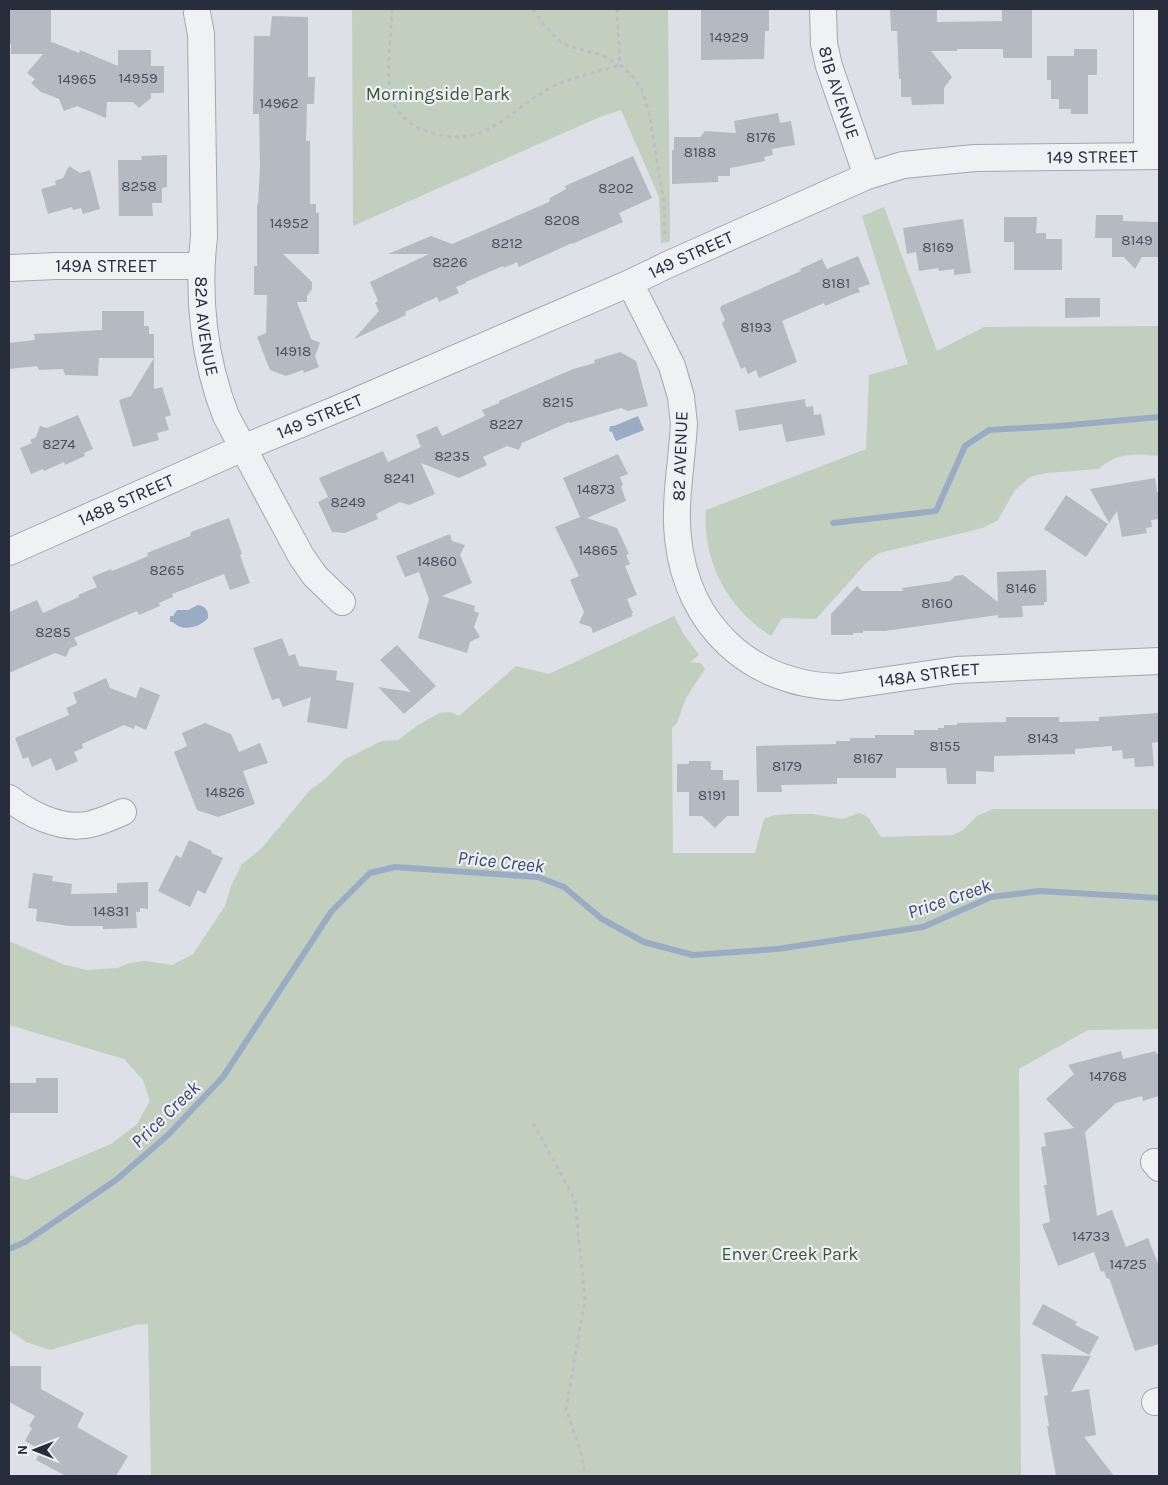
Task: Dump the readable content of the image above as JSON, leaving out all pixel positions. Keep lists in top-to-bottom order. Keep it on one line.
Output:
{"streets":{"street":["81B AVENUE","149 STREET","149A STREET","82A AVENUE","82 AVENUE","148B STREET","148A STREET"]},"crossings":[["81B AVENUE","149 STREET"],["149 STREET","82A AVENUE"],["149 STREET","82 AVENUE"],["149 STREET","148B STREET"],["149A STREET","82A AVENUE"],["82A AVENUE","148B STREET"],["82 AVENUE","148A STREET"]],"water":["Price Creek"],"parks":["Morningside Park","Enver Creek Park"],"house_numbers":["14929","14959","14965","14962","8176","8188","8258","8202","8208","14952","8149","8212","8169","8226","8181","8193","14918","8215","8227","8274","8235","8241","14873","8249","14865","14860","8265","8146","8160","8285","8143","8155","8167","8179","14826","8191","14831","14768","14733","14725"],"north":"left"}
